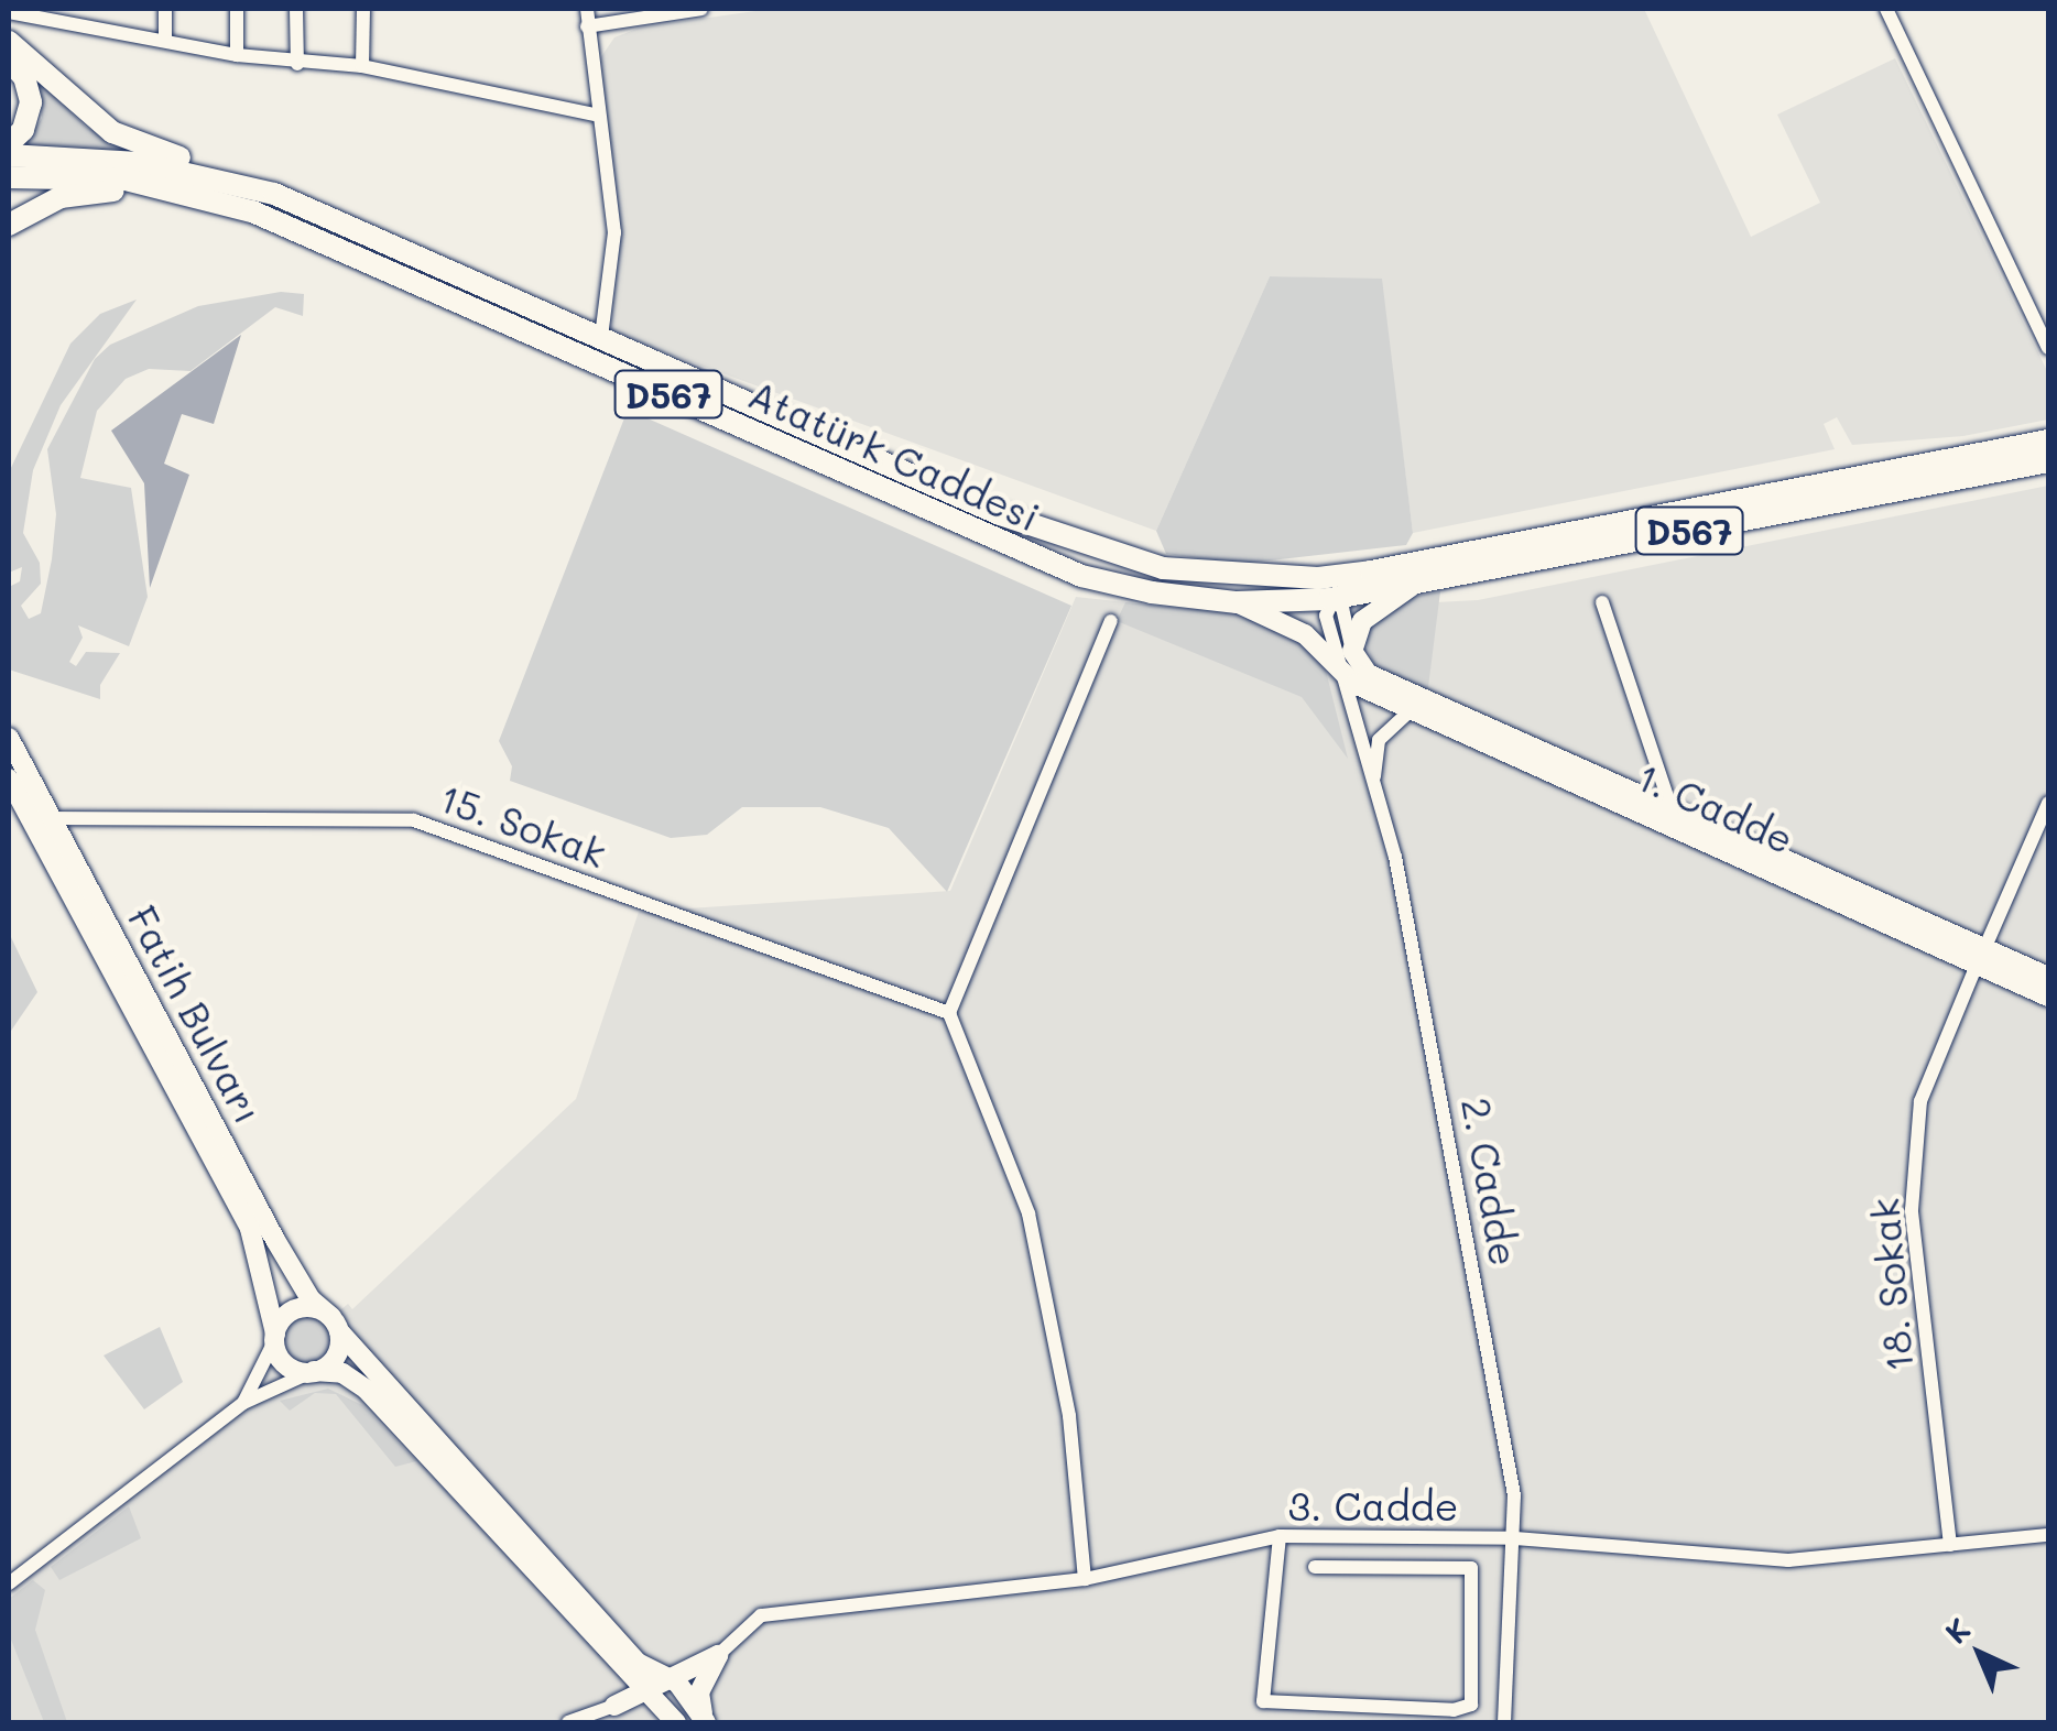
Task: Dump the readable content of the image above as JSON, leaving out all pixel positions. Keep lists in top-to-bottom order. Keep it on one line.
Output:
{"streets":{"highway":["D567","Atatürk Caddesi"],"main road":["1. Cadde","Fatih Bulvarı"],"street":["15. Sokak","2. Cadde","18. Sokak","3. Cadde"]},"crossings":[["D567","Atatürk Caddesi"],["1. Cadde","2. Cadde"],["1. Cadde","18. Sokak"],["15. Sokak","Fatih Bulvarı"],["2. Cadde","3. Cadde"],["18. Sokak","3. Cadde"]],"north":"top left"}
